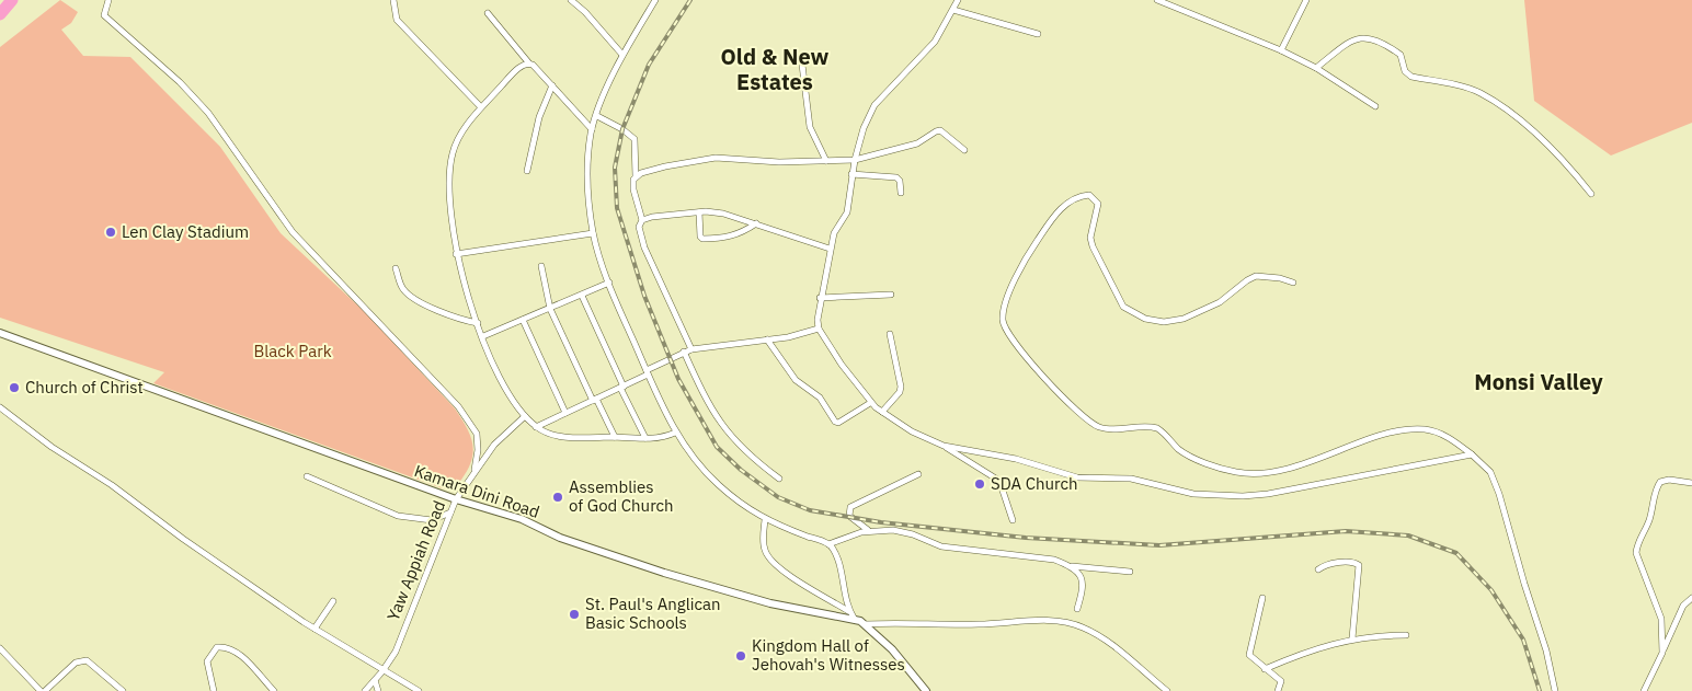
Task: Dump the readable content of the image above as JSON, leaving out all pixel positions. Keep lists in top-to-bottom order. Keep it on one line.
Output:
{"streets":{"street":["Kamara Dini Road","Yaw Appiah Road"]},"crossings":[["Kamara Dini Road","Yaw Appiah Road"]],"districts":["Old & New Estates","Monsi Valley"],"parks":["Black Park"],"places":["Len Clay Stadium","Church of Christ","SDA Church","Assemblies of God Church","St. Paul's Anglican Basic Schools","Kingdom Hall of Jehovah's Witnesses"]}
